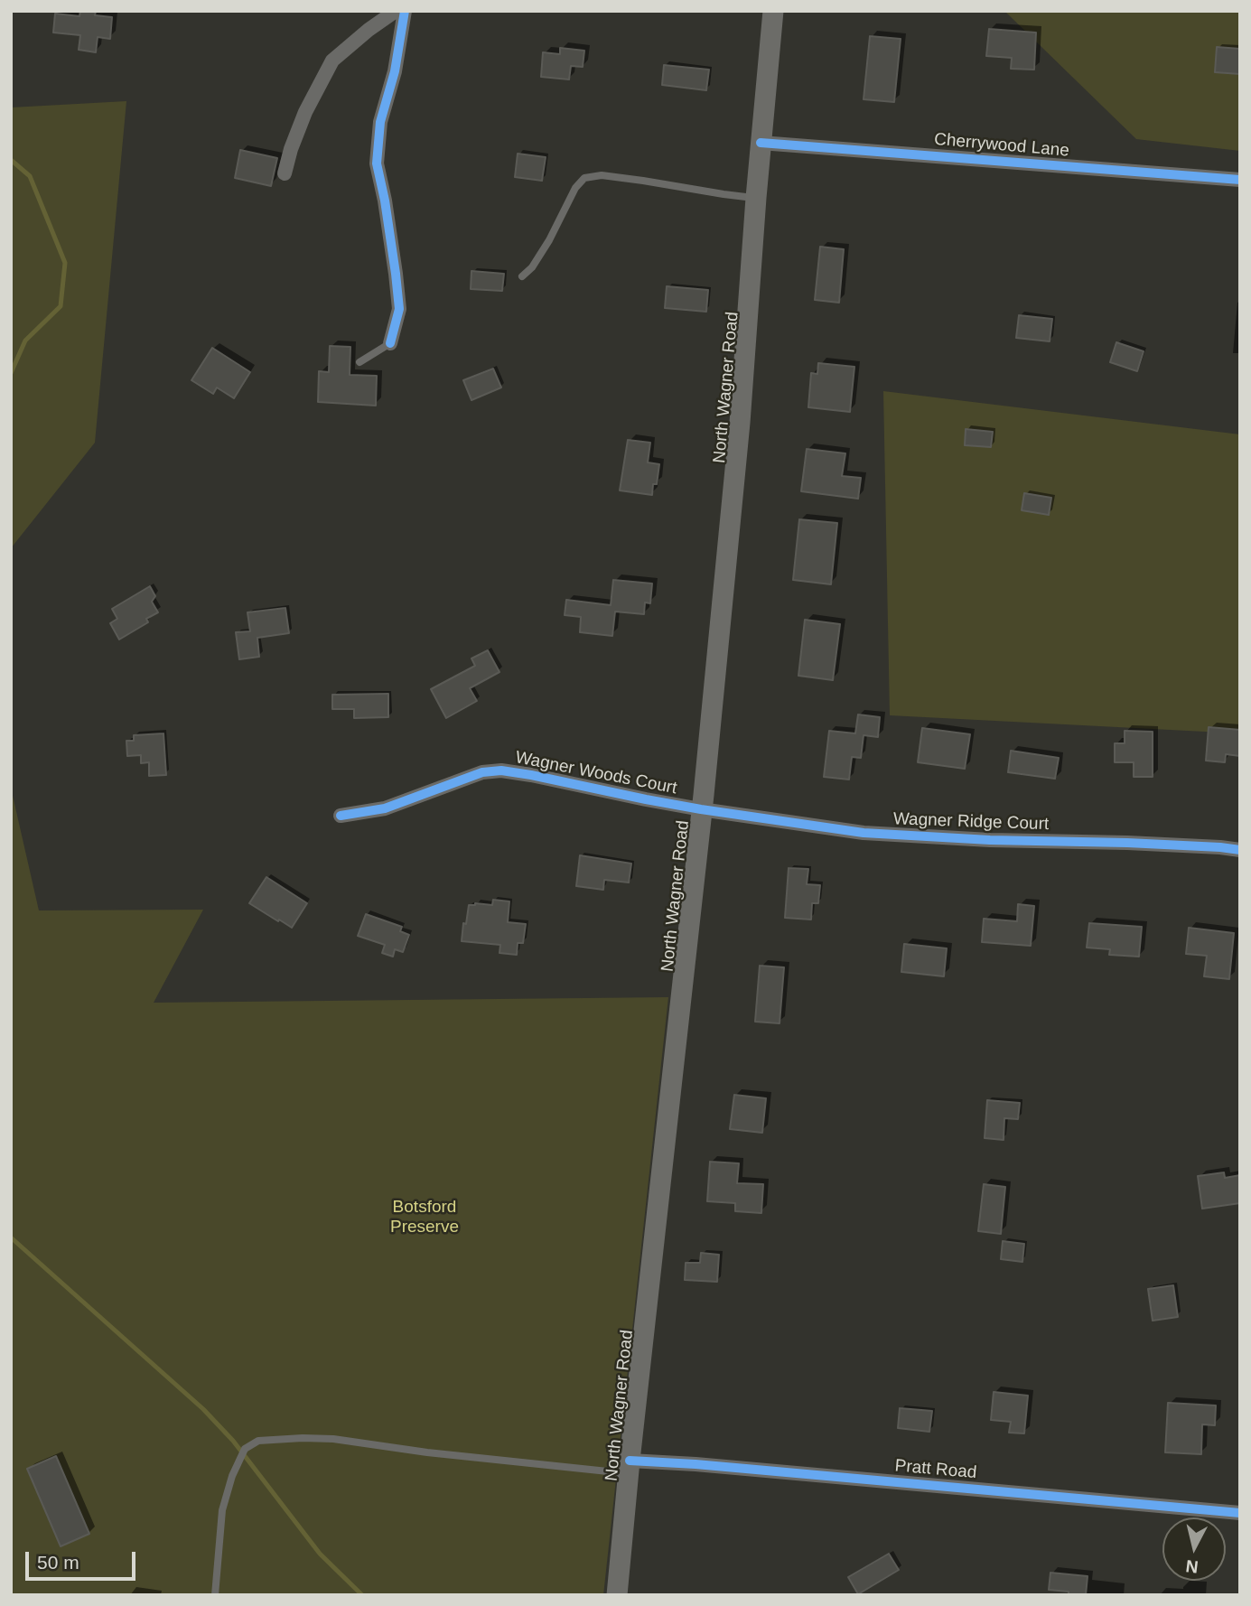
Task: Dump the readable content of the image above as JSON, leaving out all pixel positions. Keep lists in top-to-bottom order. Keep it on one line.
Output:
{"streets":{"main road":["North Wagner Road"],"street":["Cherrywood Lane","Wagner Woods Court","Wagner Ridge Court","Pratt Road"]},"crossings":[["Cherrywood Lane","North Wagner Road"],["North Wagner Road","Wagner Woods Court"],["North Wagner Road","Wagner Ridge Court"],["North Wagner Road","Pratt Road"],["Wagner Woods Court","Wagner Ridge Court"]],"parks":["Botsford Preserve"],"scale_bar":"50 m","north":"bottom"}
